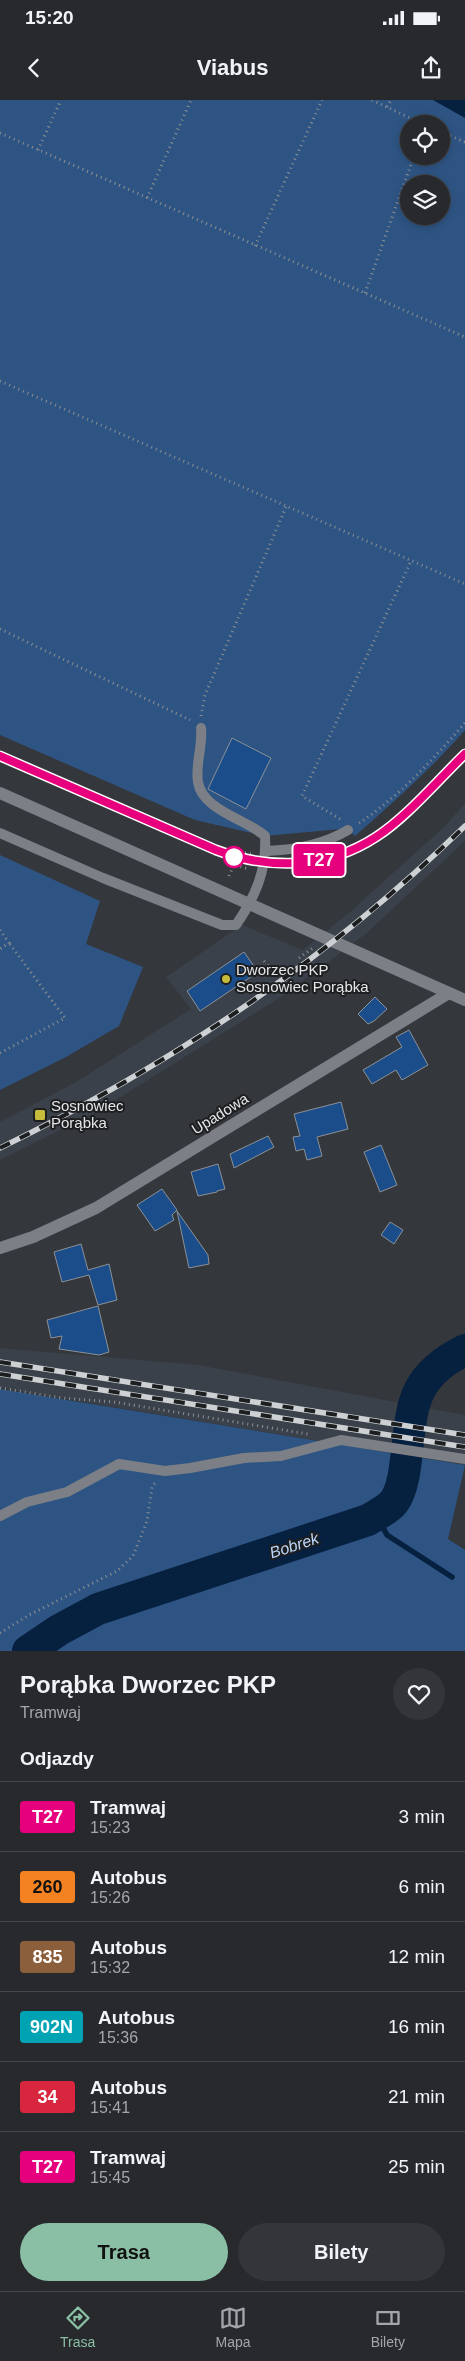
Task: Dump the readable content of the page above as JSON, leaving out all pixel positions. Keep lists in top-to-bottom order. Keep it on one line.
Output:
{"streets":{"street":["Upadowa"]},"water":["Bobrek"],"places":{"other":["Dworzec PKP Sosnowiec Porąbka"],"transit":["Sosnowiec Porąbka"]},"lines":["tram line T27"],"page":{"status":"15:20","header":"Viabus","on_map":"T27","heading":[["Porąbka Dworzec PKP","Tramwaj"],"Odjazdy"],"list":[{"mark":"T27","name":"Tramwaj","note":"15:23","value":"3 min"},{"mark":"260","name":"Autobus","note":"15:26","value":"6 min"},{"mark":"835","name":"Autobus","note":"15:32","value":"12 min"},{"mark":"902N","name":"Autobus","note":"15:36","value":"16 min"},{"mark":"34","name":"Autobus","note":"15:41","value":"21 min"},{"mark":"T27","name":"Tramwaj","note":"15:45","value":"25 min"}],"buttons":["Trasa","Bilety"],"tabs":["Trasa","Mapa","Bilety"]}}
